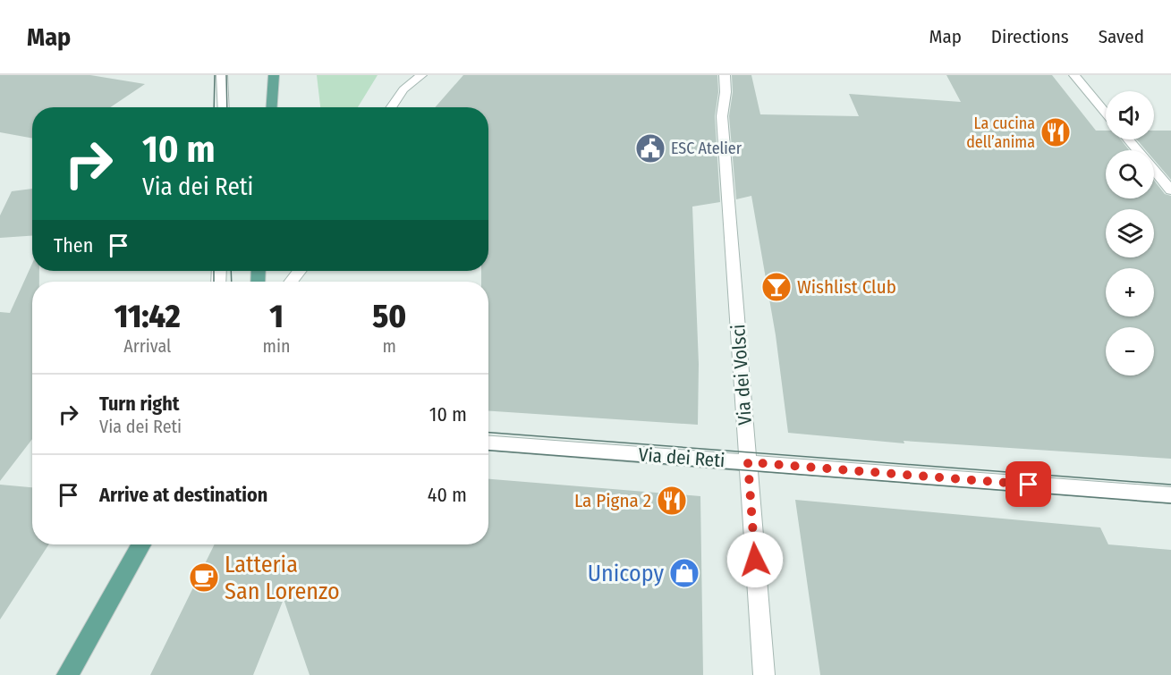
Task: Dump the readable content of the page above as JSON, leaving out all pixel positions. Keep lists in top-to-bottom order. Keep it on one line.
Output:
{"streets":{"street":["Via dei Volsci","Via dei Reti"]},"crossings":[["Via dei Volsci","Via dei Reti"]],"places":{"restaurant":["La cucina dell’anima","La Pigna 2"],"public building":["ESC Atelier"],"bar":["Wishlist Club"],"shop":["Unicopy"],"cafe":["Latteria San Lorenzo"]},"page":{"header":"Map","nav":["Map","Directions","Saved"],"map_buttons":["+","−"],"turn":["10 m","Via dei Reti"],"then":"Then","eta":["11:42","Arrival","1","min","50","m"],"list":[{"name":"Turn right","note":"Via dei Reti","value":"10 m"},{"name":"Arrive at destination","value":"40 m"}]}}
